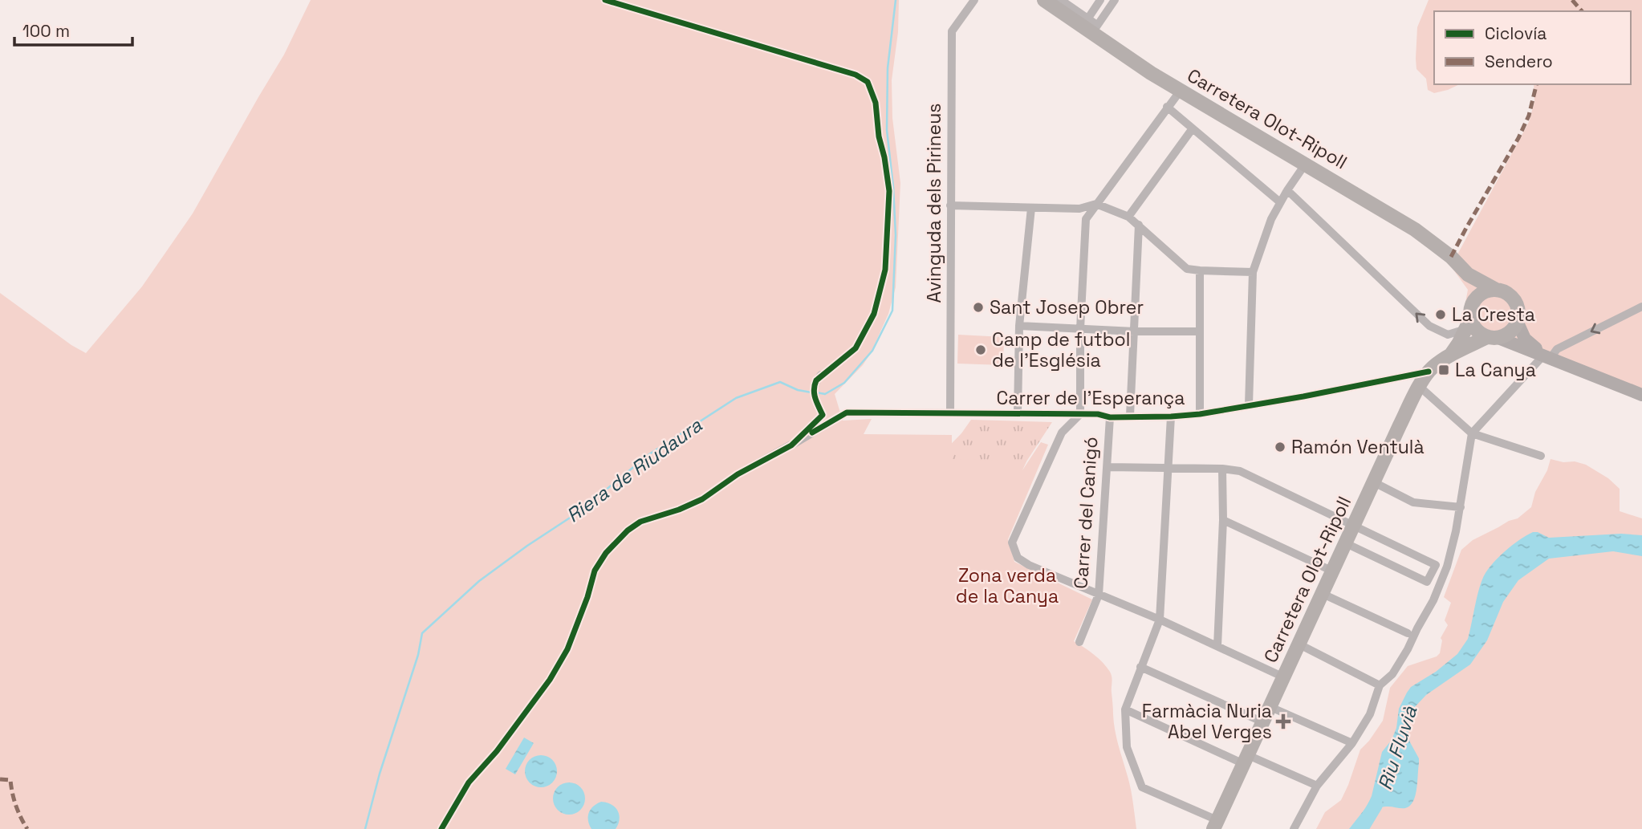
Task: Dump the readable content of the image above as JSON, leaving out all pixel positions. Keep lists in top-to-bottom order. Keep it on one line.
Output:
{"streets":{"main road":["Carretera Olot-Ripoll"],"street":["Avinguda dels Pirineus","Carrer de l'Esperança","Carrer del Canigó"]},"crossings":[["Carretera Olot-Ripoll","Carrer de l'Esperança"],["Avinguda dels Pirineus","Carrer de l'Esperança"],["Carrer de l'Esperança","Carrer del Canigó"]],"water":["Riera de Riudaura","Riu Fluvià"],"parks":["Zona verda de la Canya"],"places":{"other":["Sant Josep Obrer","La Cresta","Camp de futbol de l'Església","Ramón Ventulà"],"transit":["La Canya"],"health":["Farmàcia Nuria Abel Verges"]},"legend":["Ciclovía","Sendero"],"scale_bar":"100 m"}
